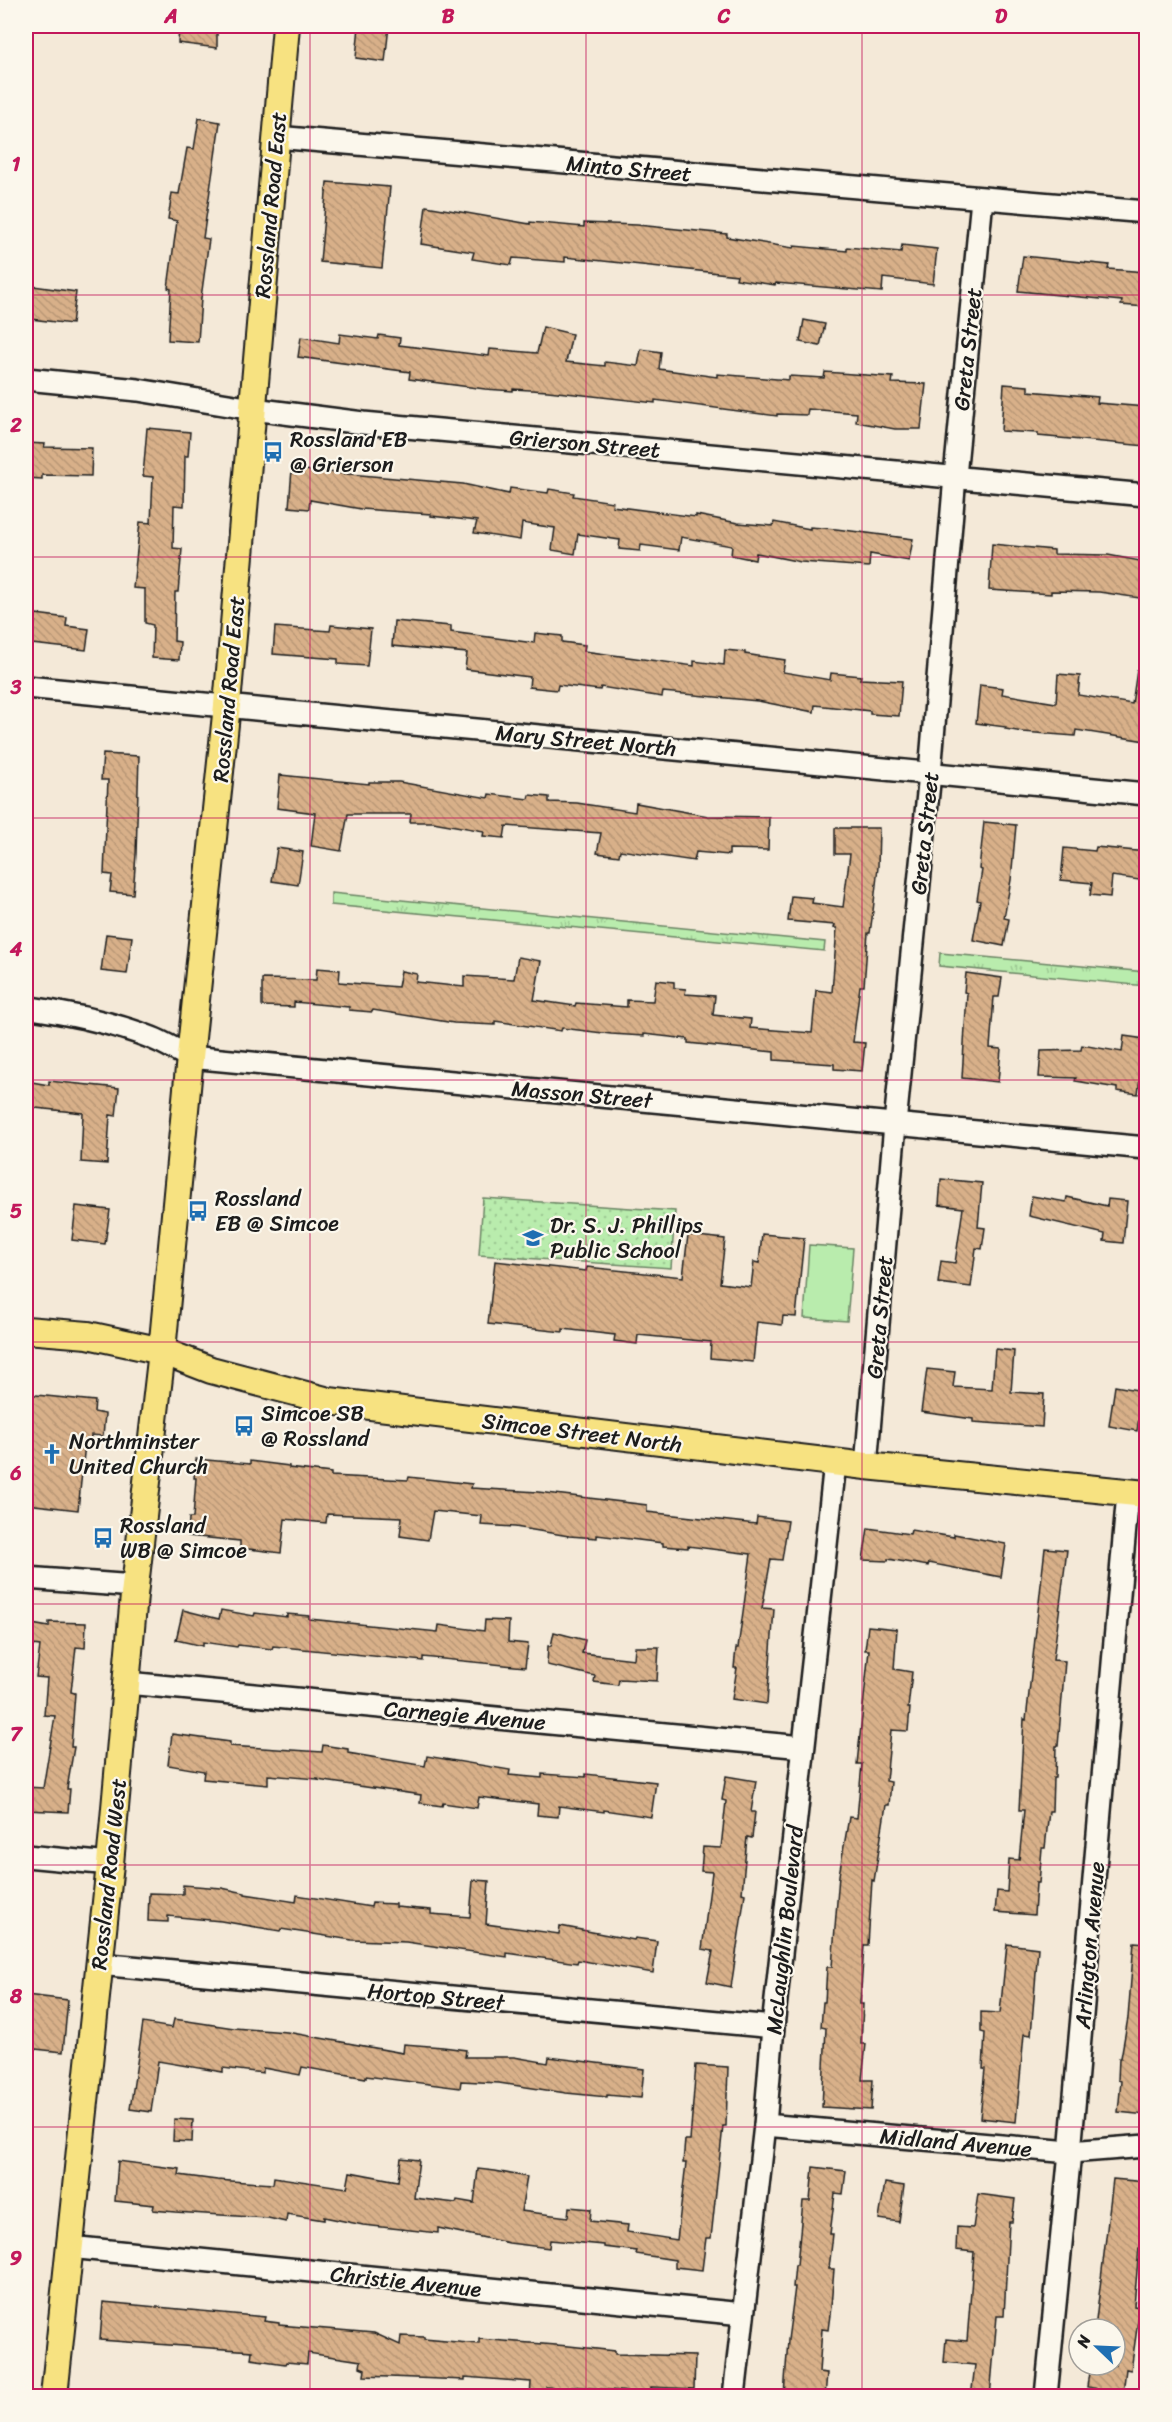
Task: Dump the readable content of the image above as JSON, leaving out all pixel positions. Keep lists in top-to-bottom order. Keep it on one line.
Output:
{"streets":{"main road":["Rossland Road East","Simcoe Street North","Rossland Road West"],"street":["Minto Street","Greta Street","Grierson Street","Mary Street North","Masson Street","Carnegie Avenue","McLaughlin Boulevard","Arlington Avenue","Hortop Street","Midland Avenue","Christie Avenue"]},"crossings":[["Minto Street","Rossland Road East"],["Minto Street","Greta Street"],["Rossland Road East","Grierson Street"],["Rossland Road East","Mary Street North"],["Rossland Road East","Masson Street"],["Rossland Road East","Simcoe Street North"],["Rossland Road East","Rossland Road West"],["Greta Street","Grierson Street"],["Greta Street","Mary Street North"],["Greta Street","Masson Street"],["Greta Street","Simcoe Street North"],["Simcoe Street North","Rossland Road West"],["Simcoe Street North","McLaughlin Boulevard"],["Simcoe Street North","Arlington Avenue"],["Carnegie Avenue","Rossland Road West"],["Carnegie Avenue","McLaughlin Boulevard"],["Rossland Road West","Hortop Street"],["Rossland Road West","Christie Avenue"],["McLaughlin Boulevard","Hortop Street"],["McLaughlin Boulevard","Midland Avenue"],["McLaughlin Boulevard","Christie Avenue"],["Arlington Avenue","Midland Avenue"]],"places":{"bus stop":["Rossland EB @ Grierson","Rossland EB @ Simcoe","Simcoe SB @ Rossland","Rossland WB @ Simcoe"],"school or university":["Dr. S. J. Phillips Public School"],"church":["Northminster United Church"]},"north":"top left","grid":{"columns":["A","B","C","D"],"rows":["1","2","3","4","5","6","7","8","9"]}}
